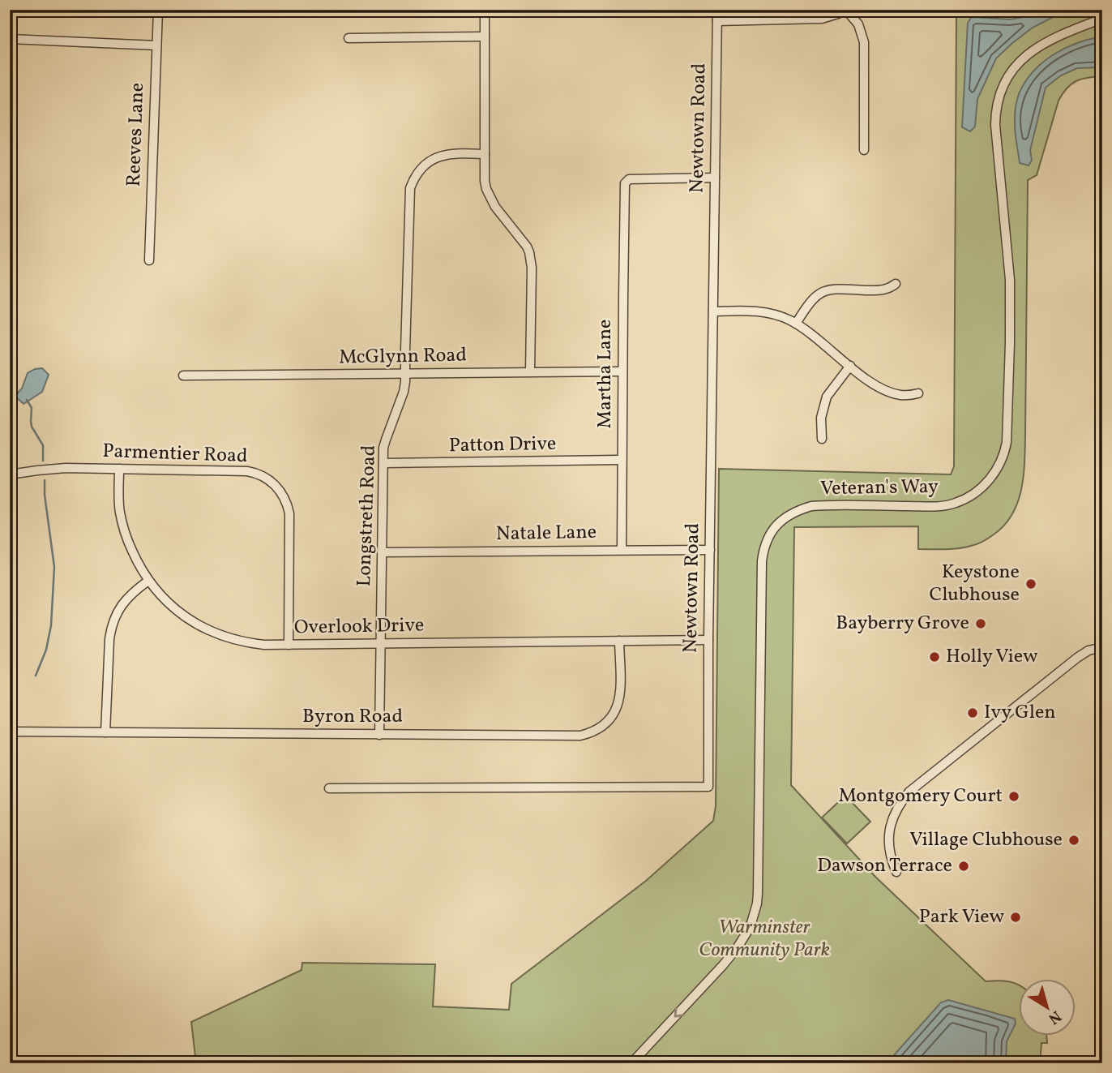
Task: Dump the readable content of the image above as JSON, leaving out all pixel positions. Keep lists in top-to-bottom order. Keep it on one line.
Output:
{"streets":{"street":["Newtown Road","Reeves Lane","McGlynn Road","Martha Lane","Patton Drive","Parmentier Road","Veteran's Way","Longstreth Road","Natale Lane","Overlook Drive","Byron Road"]},"crossings":[["Newtown Road","Martha Lane"],["Newtown Road","Natale Lane"],["Newtown Road","Overlook Drive"],["McGlynn Road","Martha Lane"],["McGlynn Road","Longstreth Road"],["Martha Lane","Patton Drive"],["Martha Lane","Natale Lane"],["Patton Drive","Longstreth Road"],["Parmentier Road","Overlook Drive"],["Longstreth Road","Natale Lane"],["Longstreth Road","Overlook Drive"],["Longstreth Road","Byron Road"],["Overlook Drive","Byron Road"]],"one_way":["Veteran's Way"],"parks":["Warminster Community Park"],"places":["Keystone Clubhouse","Bayberry Grove","Holly View","Ivy Glen","Montgomery Court","Village Clubhouse","Dawson Terrace","Park View"],"north":"bottom right"}
